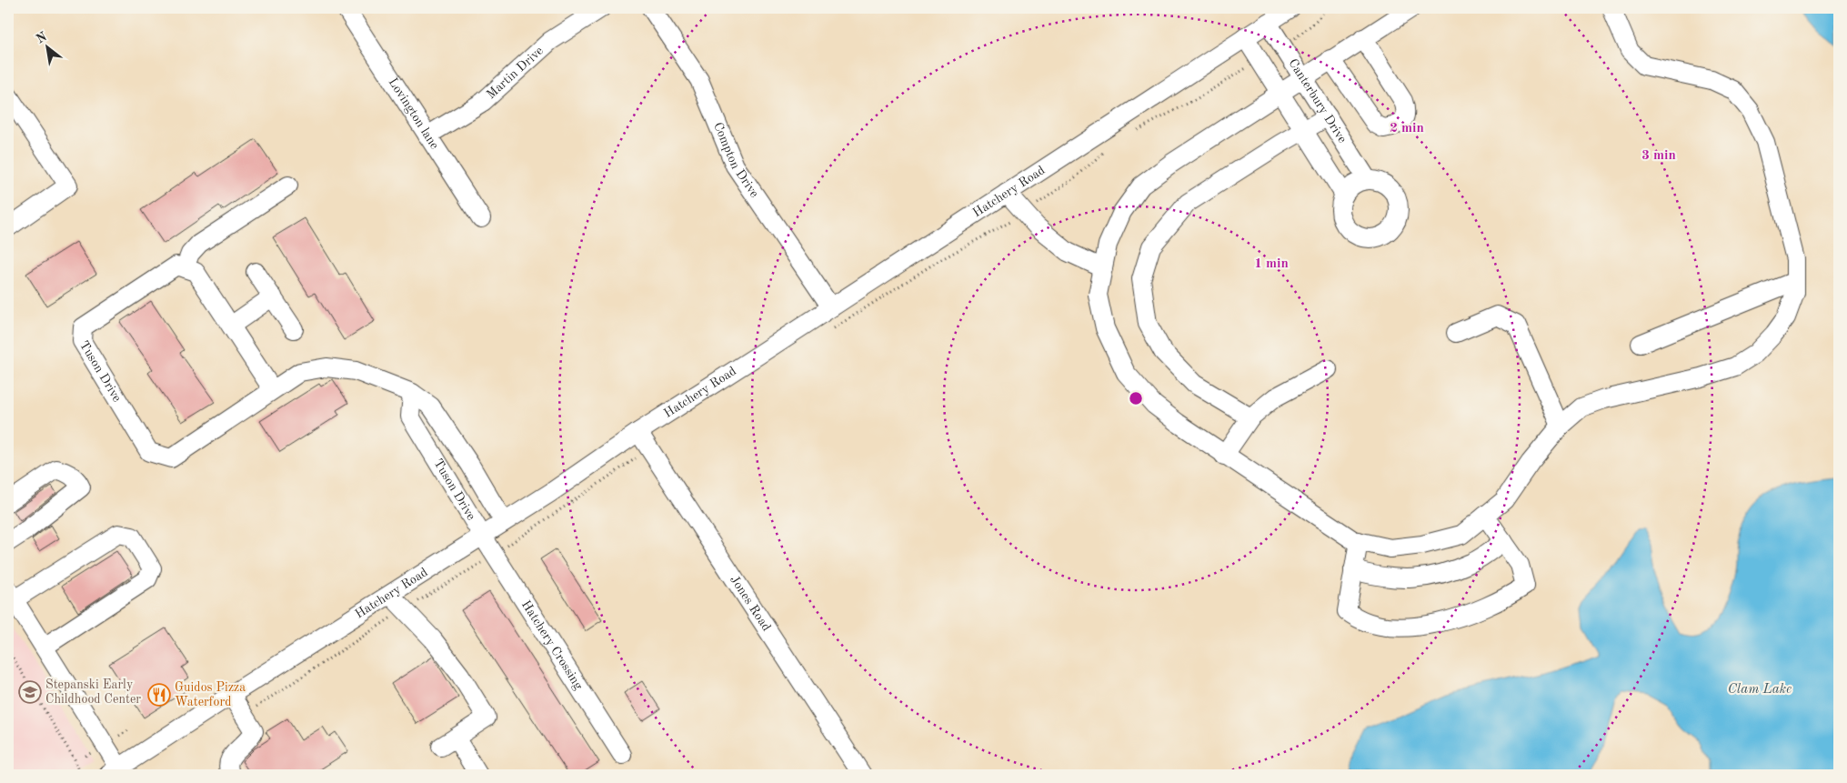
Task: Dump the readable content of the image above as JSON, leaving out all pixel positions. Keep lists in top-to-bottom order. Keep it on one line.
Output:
{"streets":{"street":["Martin Drive","Canterbury Drive","Lovington lane","Compton Drive","Hatchery Road","Tuson Drive","Jones Road","Hatchery Crossing"]},"crossings":[["Martin Drive","Lovington lane"],["Canterbury Drive","Hatchery Road"],["Compton Drive","Hatchery Road"],["Hatchery Road","Tuson Drive"],["Hatchery Road","Jones Road"],["Hatchery Road","Hatchery Crossing"],["Tuson Drive","Hatchery Crossing"]],"water":["Clam Lake"],"places":{"school or university":["Stepanski Early Childhood Center"],"restaurant":["Guidos Pizza Waterford"]},"north":"top left","rings":["2 min","3 min","1 min"]}
